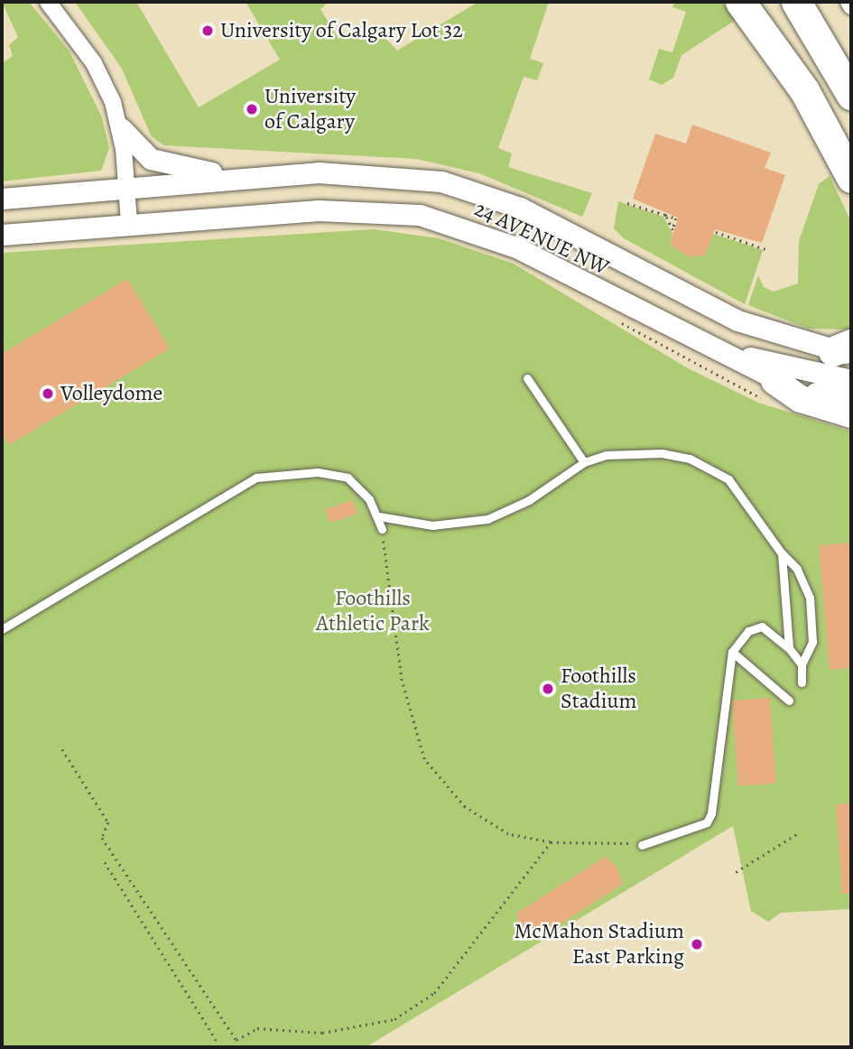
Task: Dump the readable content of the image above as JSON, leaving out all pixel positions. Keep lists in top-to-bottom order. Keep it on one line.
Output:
{"streets":{"street":["24 AVENUE NW"]},"parks":["Foothills Athletic Park"],"places":["University of Calgary Lot 32","University of Calgary","Volleydome","Foothills Stadium","McMahon Stadium East Parking"]}
